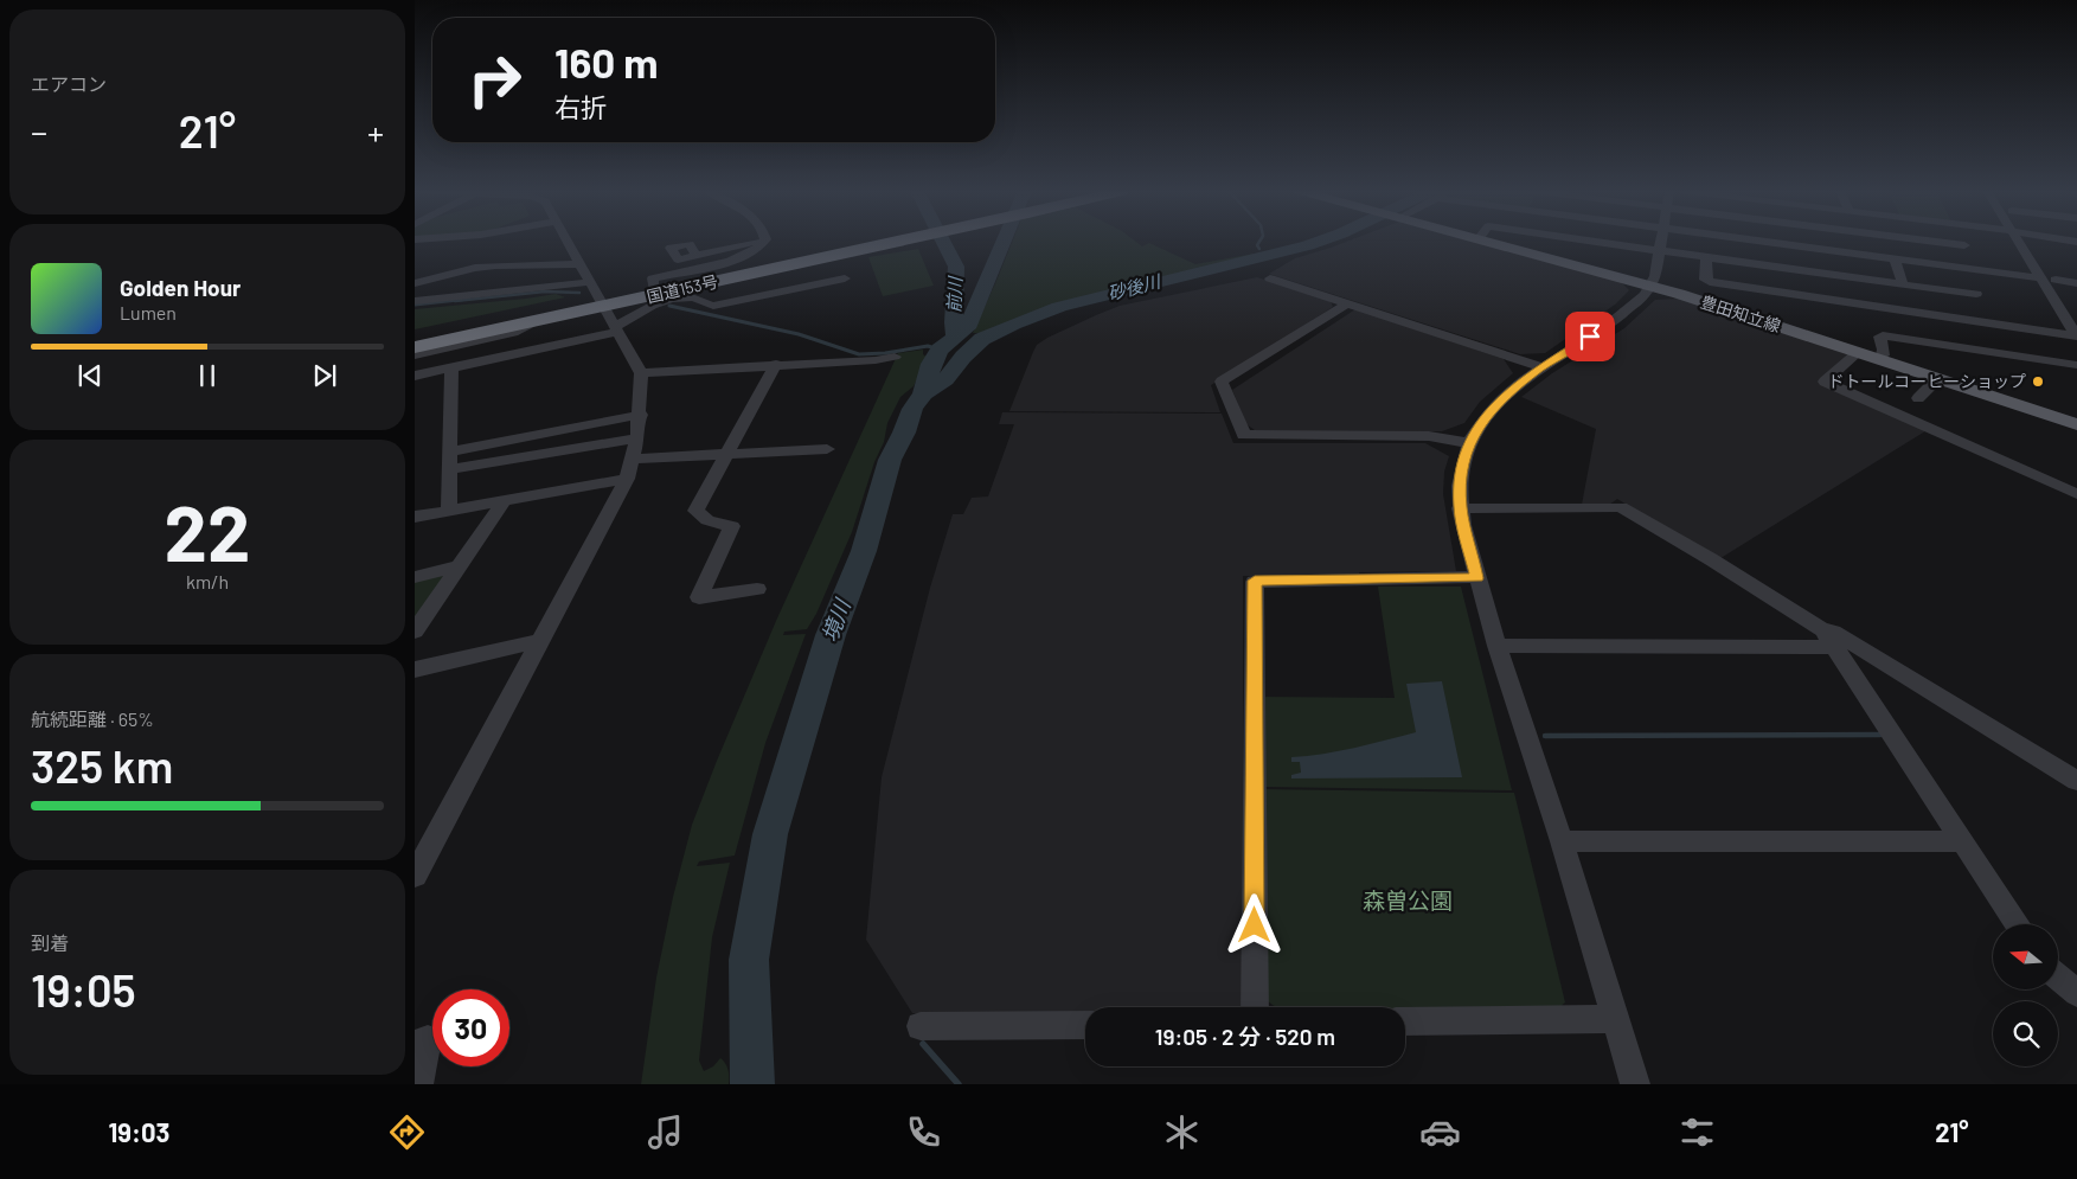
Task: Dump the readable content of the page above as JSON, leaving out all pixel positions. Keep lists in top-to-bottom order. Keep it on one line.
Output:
{"streets":{"highway":["国道153号"],"main road":["豊田知立線"]},"water":["砂後川","前川","境川"],"parks":["森曽公園"],"places":["ドトールコーヒーショップ"],"north":"left","page":{"tile":["エアコン",["22","km/h"],["航続距離 · 65%","325 km"],["到着","19:05"]],"turn":["160 m","右折"],"heat":["−","21°","+"],"song":["Golden Hour","Lumen"],"limit":"30","trip":"19:05 · 2 分 · 520 m","tabs":["19:03","21°"]}}
